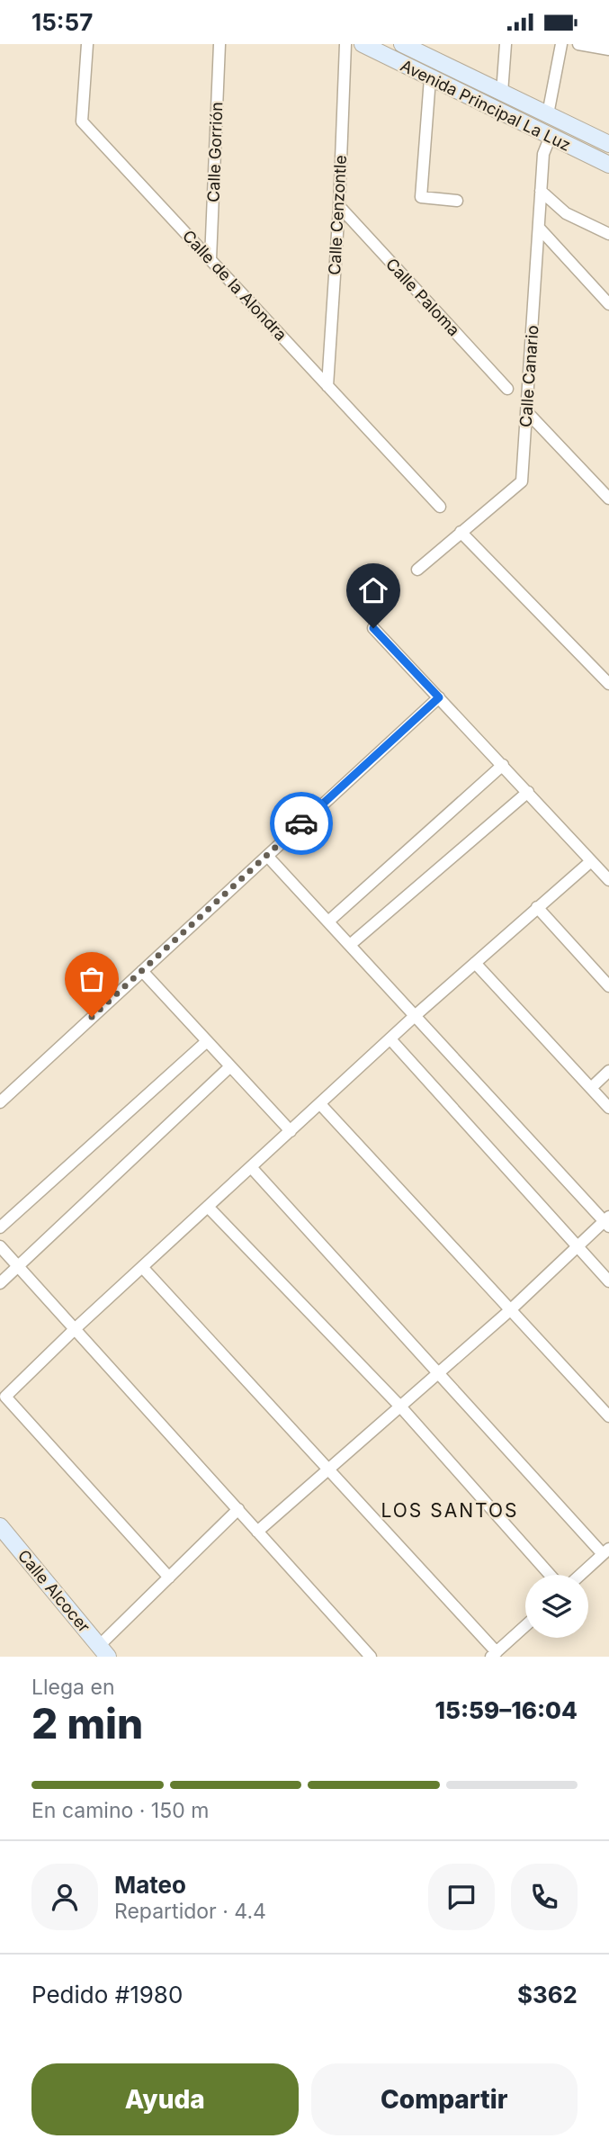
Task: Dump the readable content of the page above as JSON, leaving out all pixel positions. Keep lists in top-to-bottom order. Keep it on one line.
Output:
{"streets":{"street":["Avenida Principal La Luz","Calle Gorrión","Calle Cenzontle","Calle de la Alondra","Calle Paloma","Calle Canario","Calle Alcocer"]},"crossings":[["Avenida Principal La Luz","Calle Canario"],["Calle Gorrión","Calle de la Alondra"],["Calle Cenzontle","Calle de la Alondra"],["Calle Cenzontle","Calle Paloma"]],"districts":["LOS SANTOS"],"page":{"status":"15:57","heading":["2 min","Llega en","15:59–16:04"],"panel":["Mateo","Repartidor · 4.4","Pedido #1980","$362"],"bar":"En camino · 150 m","buttons":["Ayuda","Compartir"]}}
